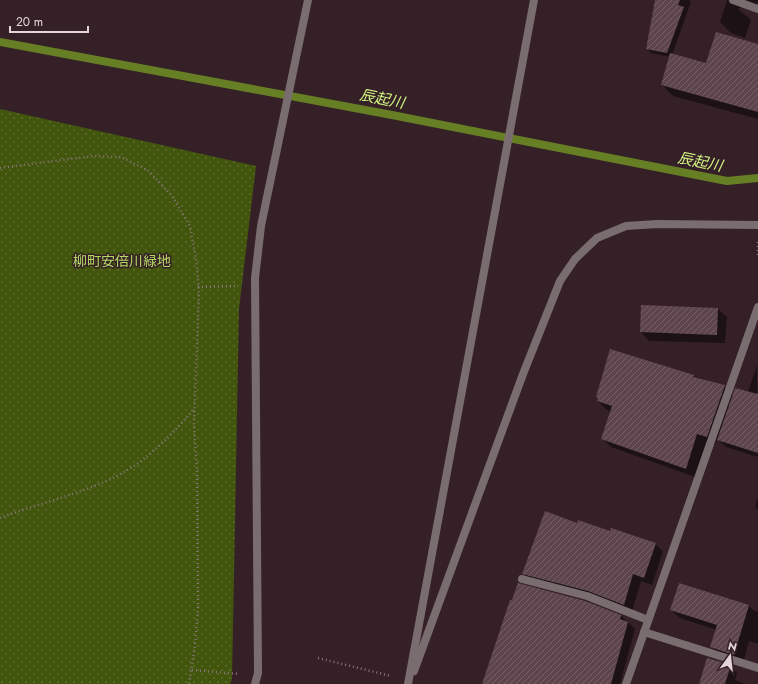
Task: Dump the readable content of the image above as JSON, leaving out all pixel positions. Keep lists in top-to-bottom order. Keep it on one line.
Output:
{"water":["辰起川"],"parks":["柳町安倍川緑地"],"scale_bar":"20 m","north":"top"}
